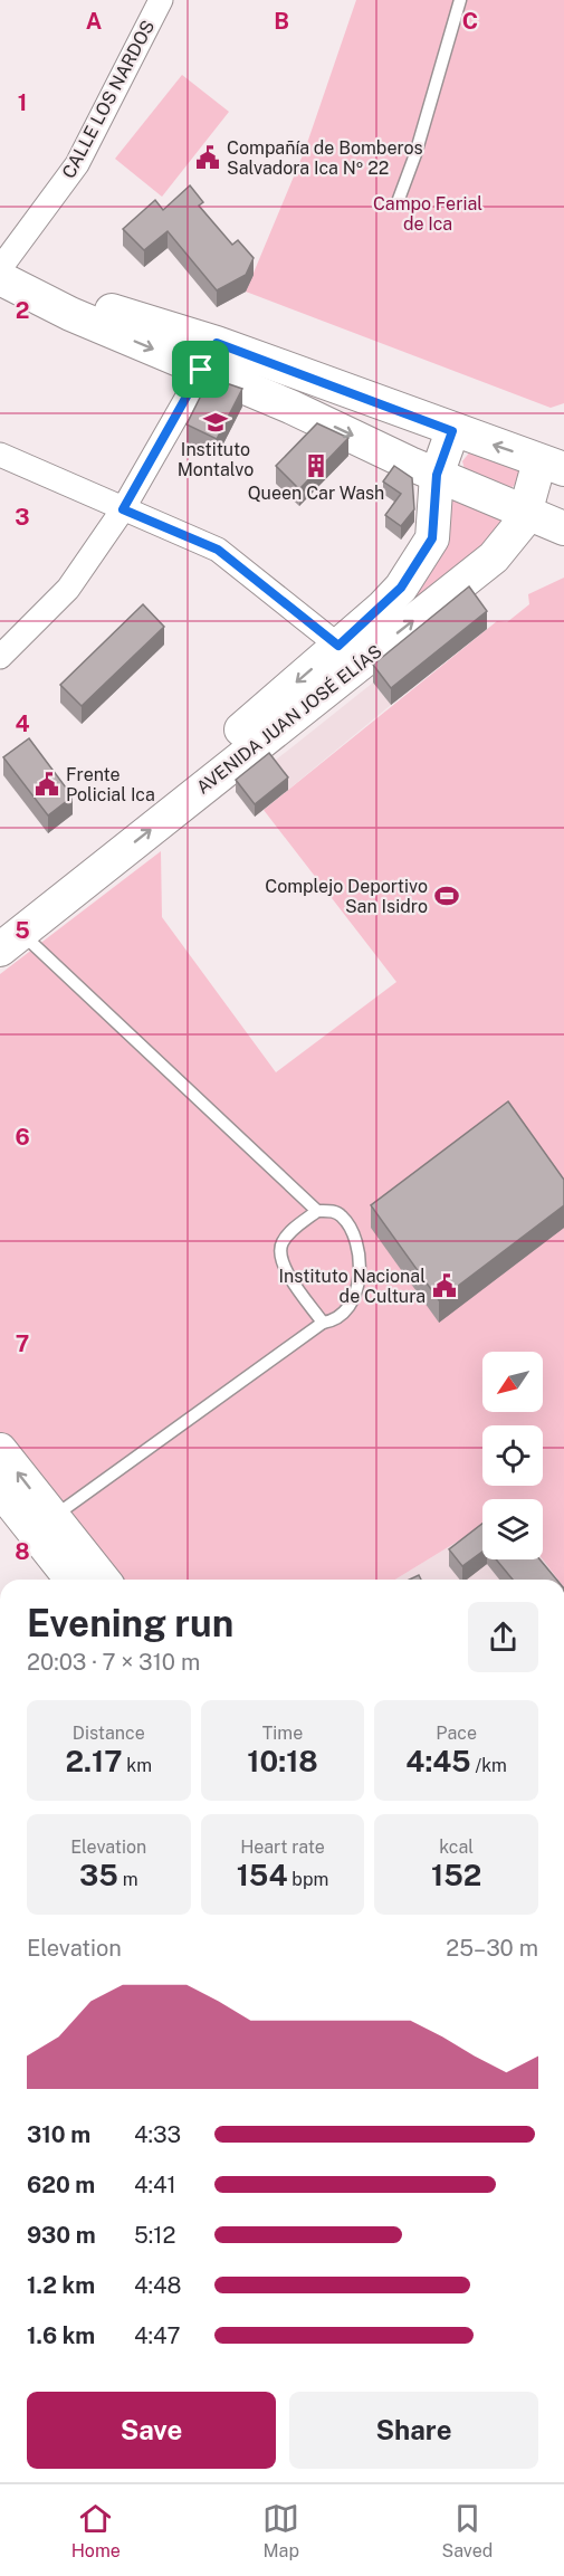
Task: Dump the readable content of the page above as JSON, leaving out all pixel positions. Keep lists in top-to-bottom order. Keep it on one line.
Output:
{"streets":{"street":["CALLE LOS NARDOS","AVENIDA JUAN JOSÉ ELÍAS"]},"parks":["Campo Ferial de Ica"],"places":{"public building":["Compañía de Bomberos Salvadora Ica Nº 22","Frente Policial Ica","Instituto Nacional de Cultura"],"school or university":["Instituto Montalvo"],"building":["Queen Car Wash"],"sports":["Complejo Deportivo San Isidro"]},"north":"bottom left","page":{"heading":["Evening run","20:03 · 7 × 310 m"],"stats":[["Distance","2.17 km"],["Time","10:18"],["Pace","4:45 /km"],["Elevation","35 m"],["Heart rate","154 bpm"],["kcal","152"]],"chart":["Elevation","25–30 m"],"list":[{"name":"310 m","note":"4:33"},{"name":"620 m","note":"4:41"},{"name":"930 m","note":"5:12"},{"name":"1.2 km","note":"4:48"},{"name":"1.6 km","note":"4:47"}],"buttons":["Save","Share"],"tabs":["Home","Map","Saved"]},"grid":{"columns":["A","B","C"],"rows":["1","2","3","4","5","6","7","8"]}}
